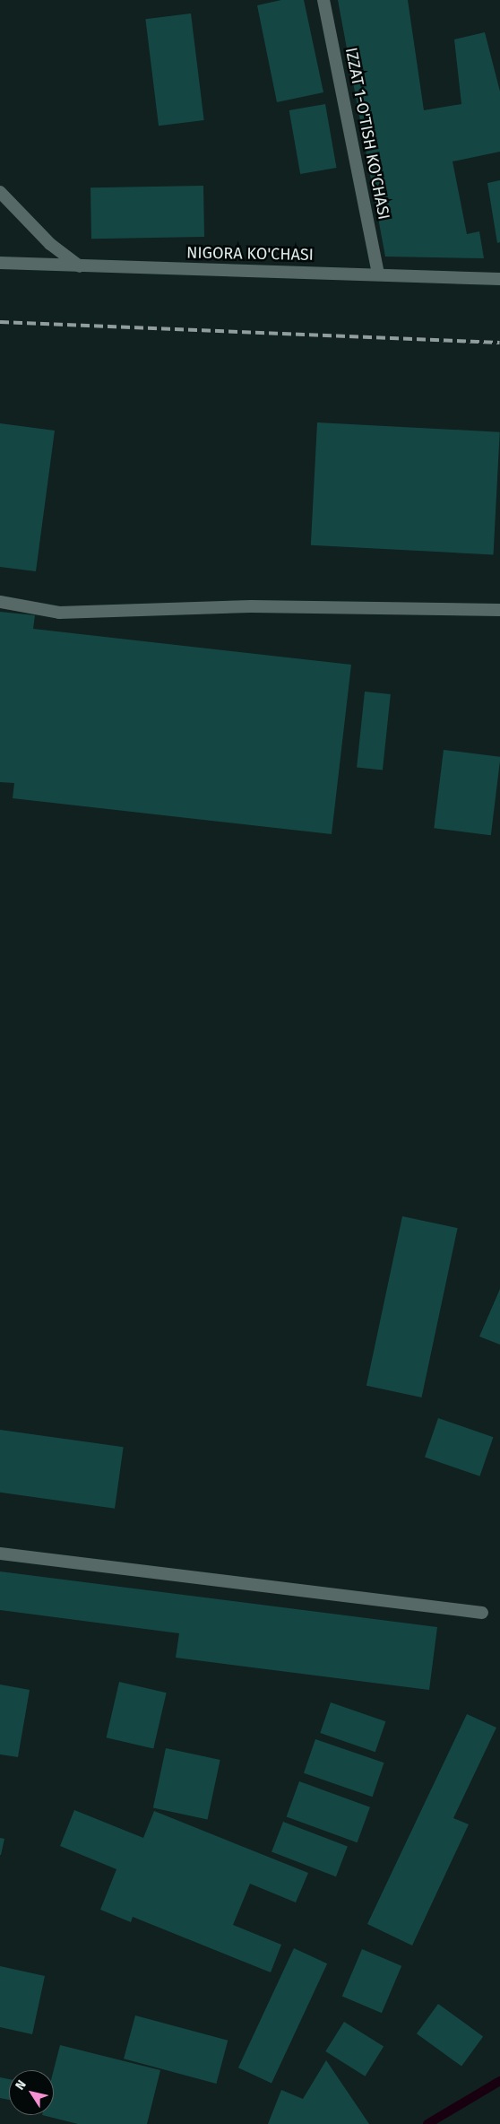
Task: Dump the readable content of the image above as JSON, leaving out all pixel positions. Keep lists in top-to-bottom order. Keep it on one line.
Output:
{"streets":{"street":["IZZAT 1-O'TISH KO'CHASI","NIGORA KO'CHASI"]},"crossings":[["IZZAT 1-O'TISH KO'CHASI","NIGORA KO'CHASI"]],"north":"top left"}
